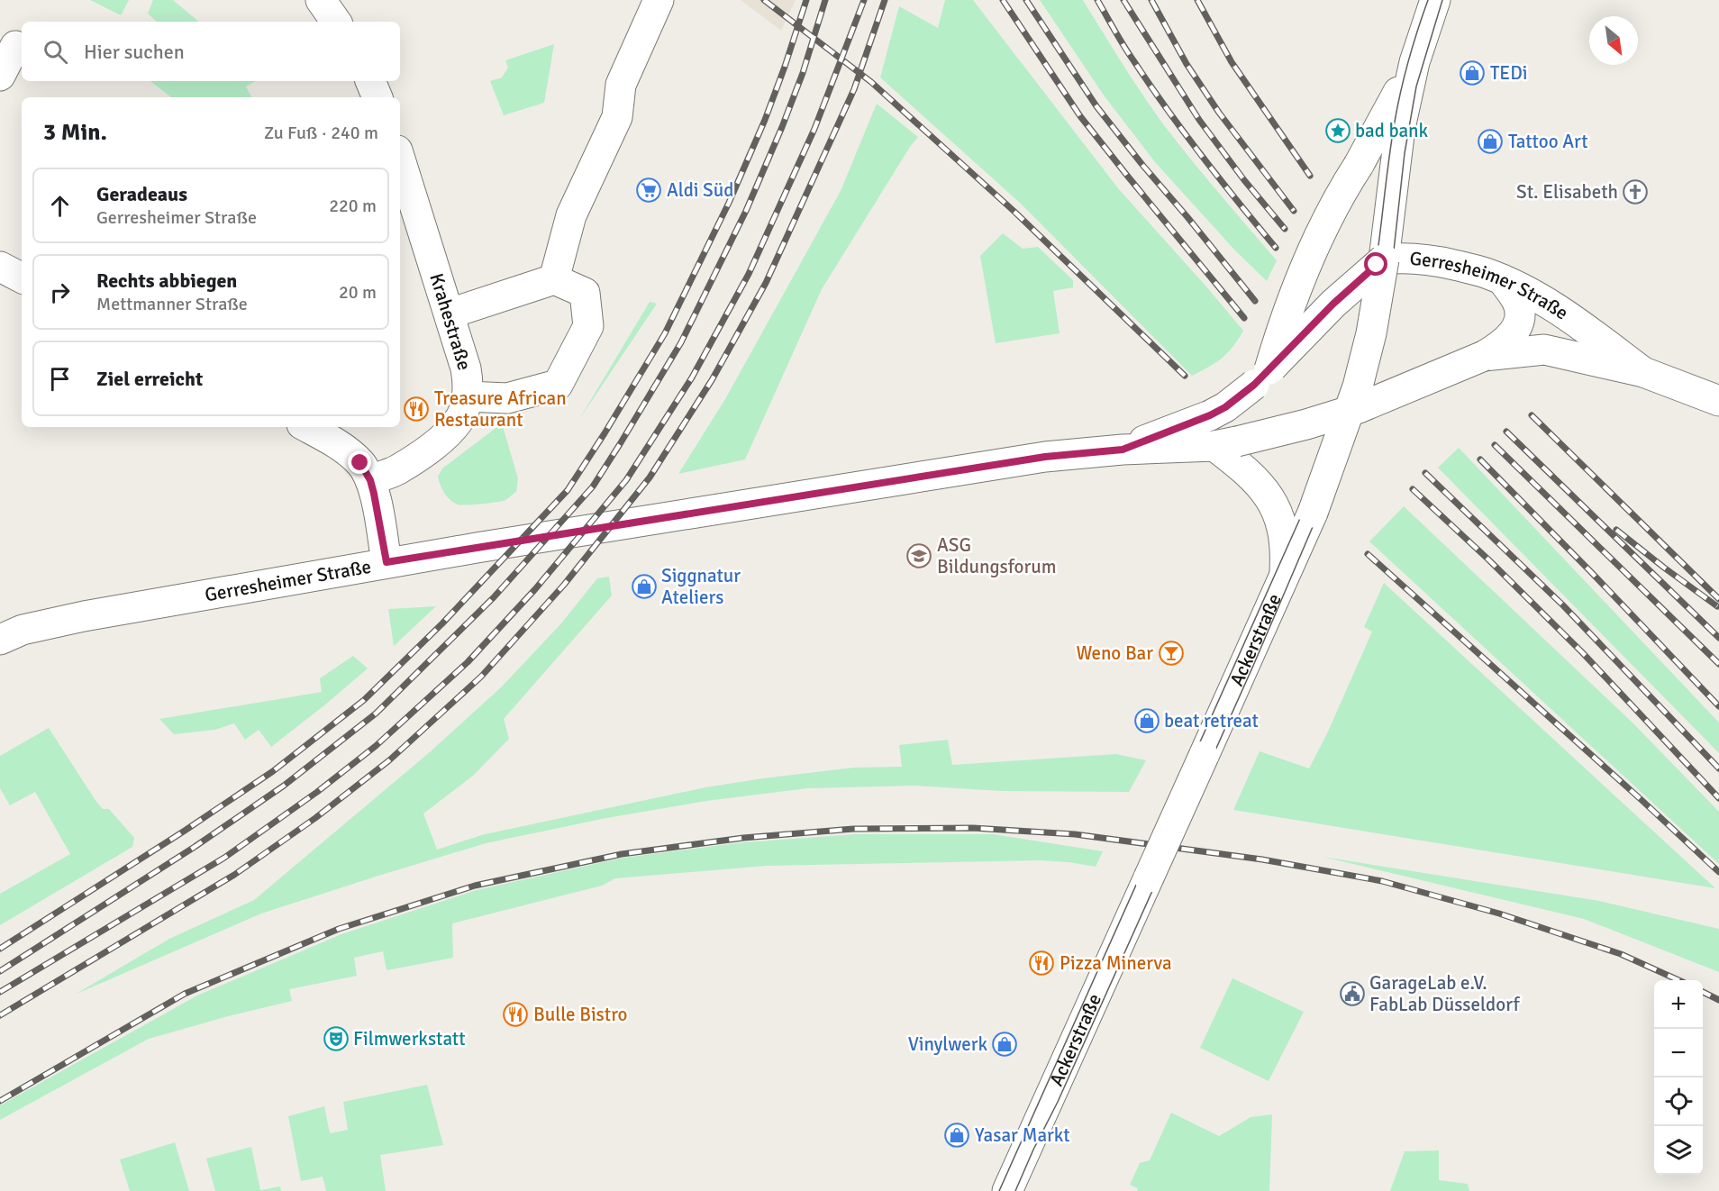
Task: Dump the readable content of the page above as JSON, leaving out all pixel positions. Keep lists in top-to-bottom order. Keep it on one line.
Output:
{"streets":{"street":["Gerresheimer Straße","Krahestraße","Ackerstraße"]},"crossings":[["Gerresheimer Straße","Ackerstraße"]],"places":{"shop":["TEDi","Tattoo Art","Siggnatur Ateliers","beat retreat","Vinylwerk","Yasar Markt"],"place":["bad bank"],"supermarket":["Aldi Süd"],"church":["St. Elisabeth"],"restaurant":["Treasure African Restaurant","Pizza Minerva","Bulle Bistro"],"school or university":["ASG Bildungsforum"],"bar":["Weno Bar"],"public building":["GarageLab e.V. FabLab Düsseldorf"],"theatre":["Filmwerkstatt"]},"north":"bottom right","page":{"search":"Hier suchen","heading":["3 Min.","Zu Fuß · 240 m"],"list":[["Geradeaus","Gerresheimer Straße","220 m"],["Rechts abbiegen","Mettmanner Straße","20 m"],"Ziel erreicht"],"map_buttons":["+","−"]}}
